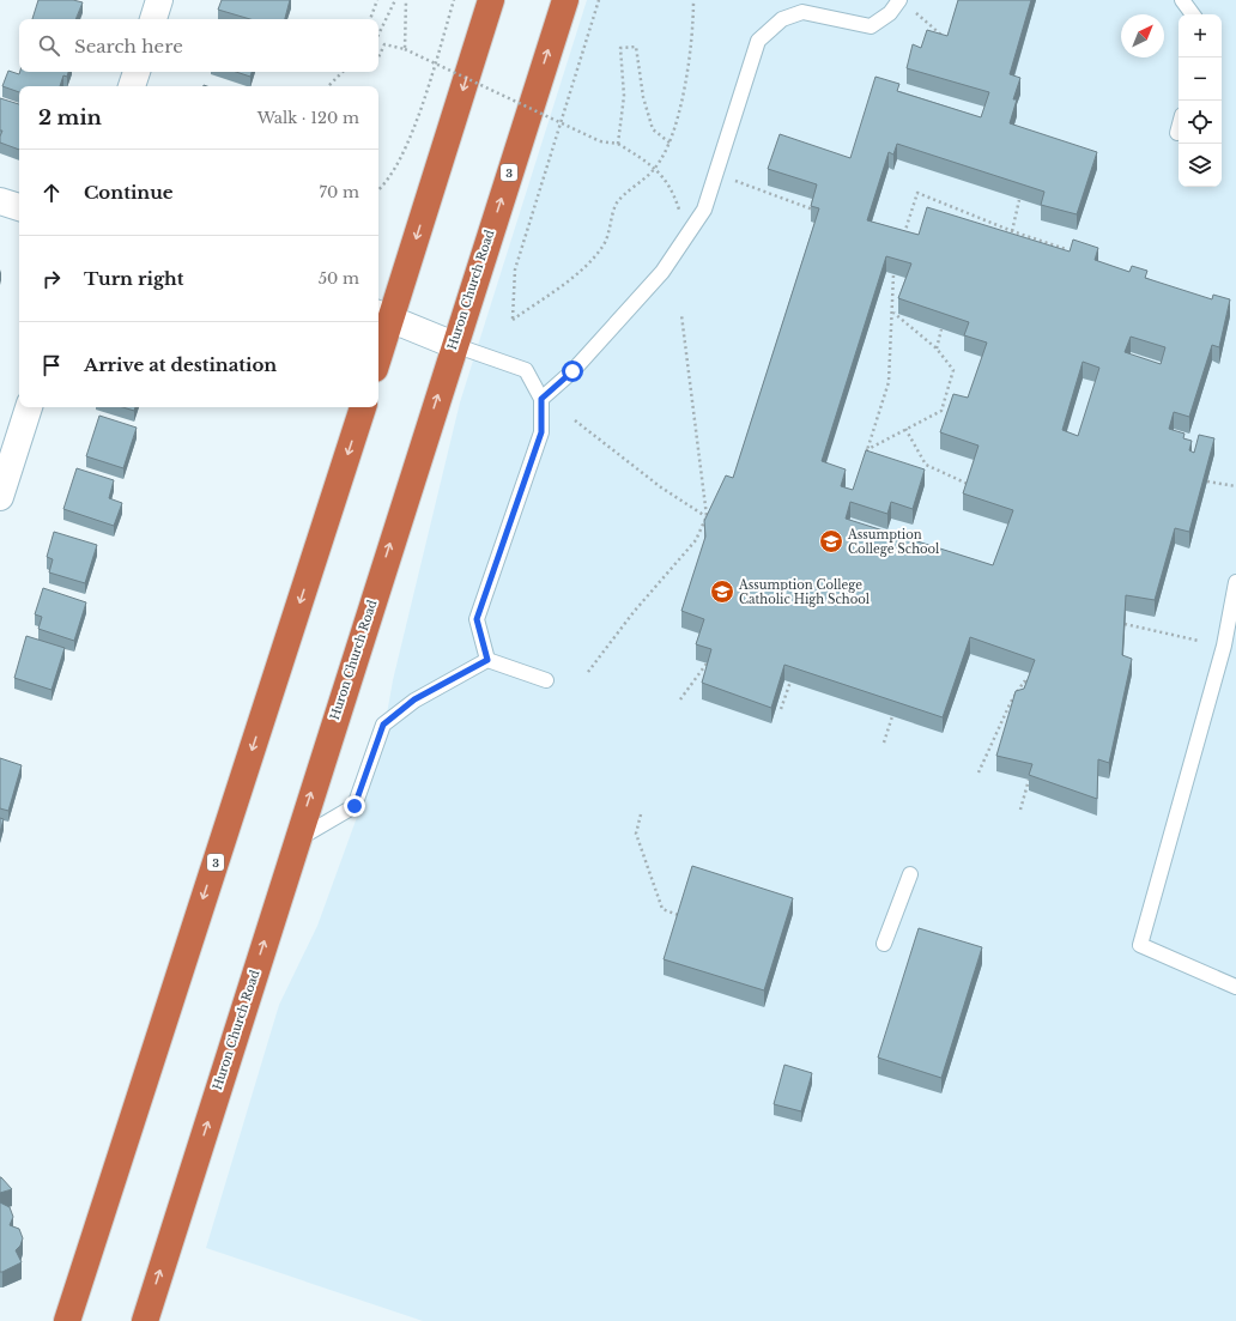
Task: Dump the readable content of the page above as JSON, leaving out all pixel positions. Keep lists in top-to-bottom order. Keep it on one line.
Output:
{"streets":{"highway":["3","Huron Church Road"]},"places":{"school or university":["Assumption College School","Assumption College Catholic High School"]},"north":"top right","page":{"map_buttons":["+","−"],"search":"Search here","heading":["2 min","Walk · 120 m"],"list":[["Continue","70 m"],["Turn right","50 m"],"Arrive at destination"]}}
